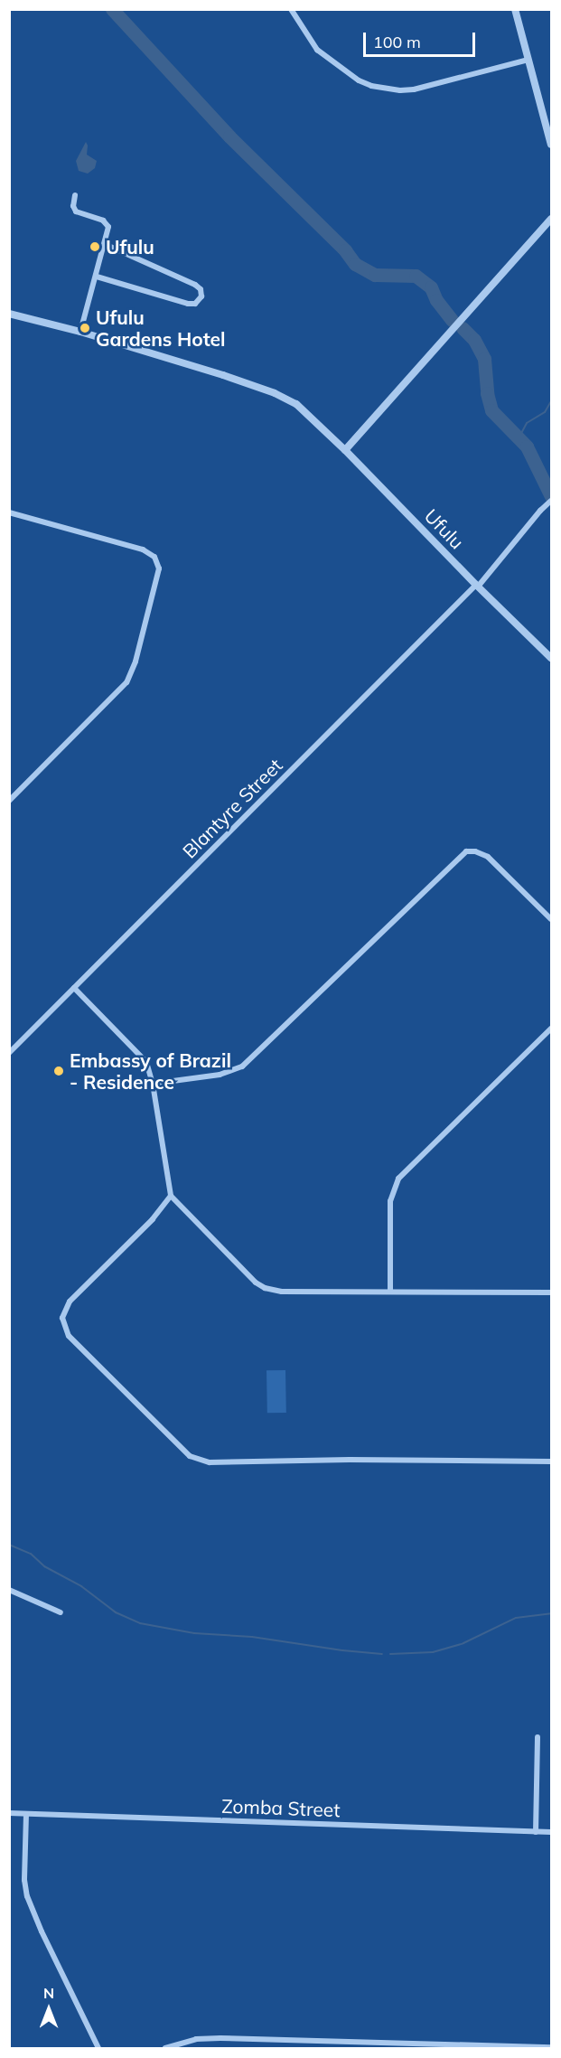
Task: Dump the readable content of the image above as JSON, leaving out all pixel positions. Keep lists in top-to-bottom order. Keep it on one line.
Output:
{"streets":{"street":["Ufulu","Blantyre Street","Zomba Street"]},"crossings":[["Ufulu","Blantyre Street"]],"places":["Ufulu","Ufulu Gardens Hotel","Embassy of Brazil - Residence"],"scale_bar":"100 m","north":"top"}
